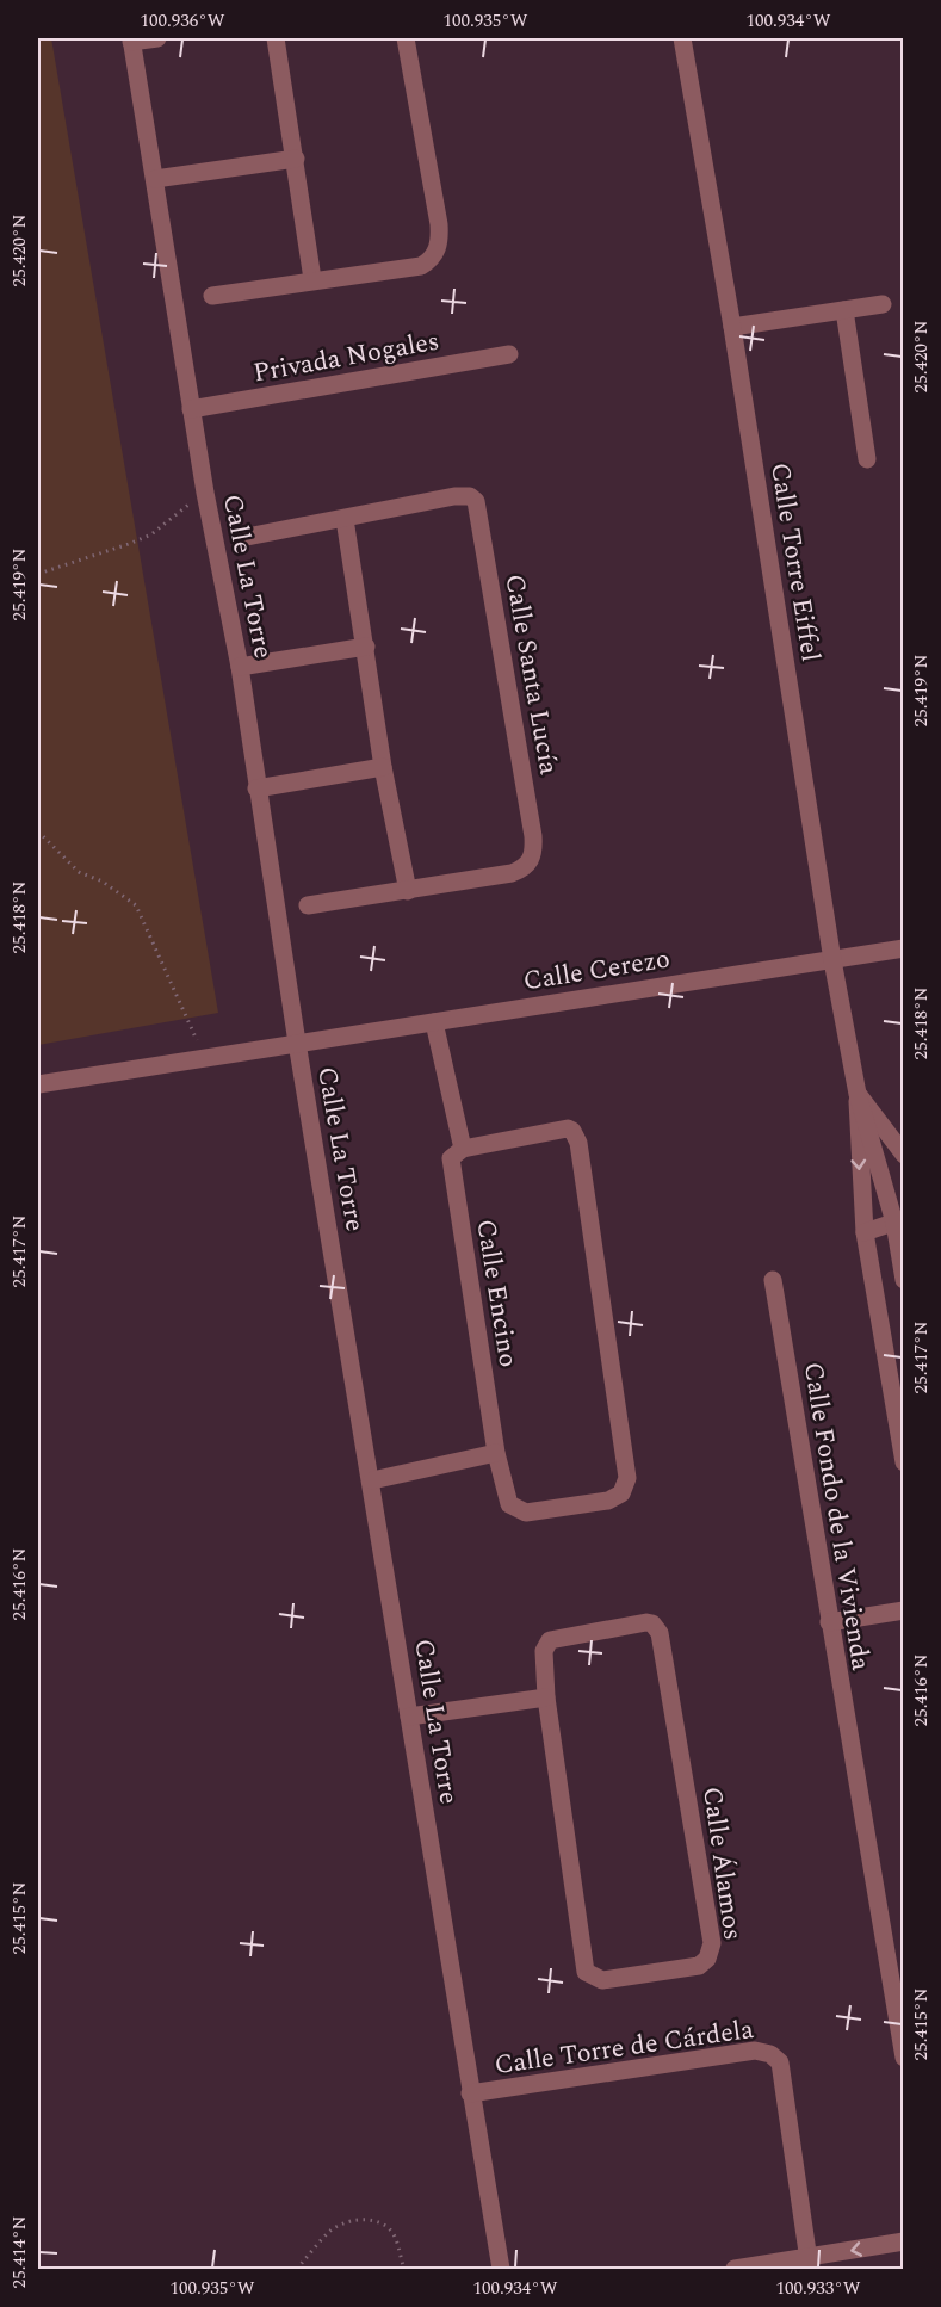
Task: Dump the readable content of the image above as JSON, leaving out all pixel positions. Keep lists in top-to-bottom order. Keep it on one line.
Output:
{"streets":{"street":["Privada Nogales","Calle Torre Eiffel","Calle La Torre","Calle Santa Lucía","Calle Cerezo","Calle Encino","Calle Fondo de la Vivienda","Calle Álamos","Calle Torre de Cárdela"]},"crossings":[["Privada Nogales","Calle La Torre"],["Calle Torre Eiffel","Calle Cerezo"],["Calle La Torre","Calle Cerezo"],["Calle La Torre","Calle Torre de Cárdela"]],"coordinates":["100.936°W","100.935°W","100.934°W","25.420°N","25.419°N","25.418°N","25.417°N","25.416°N","25.415°N","25.414°N","100.933°W"]}
